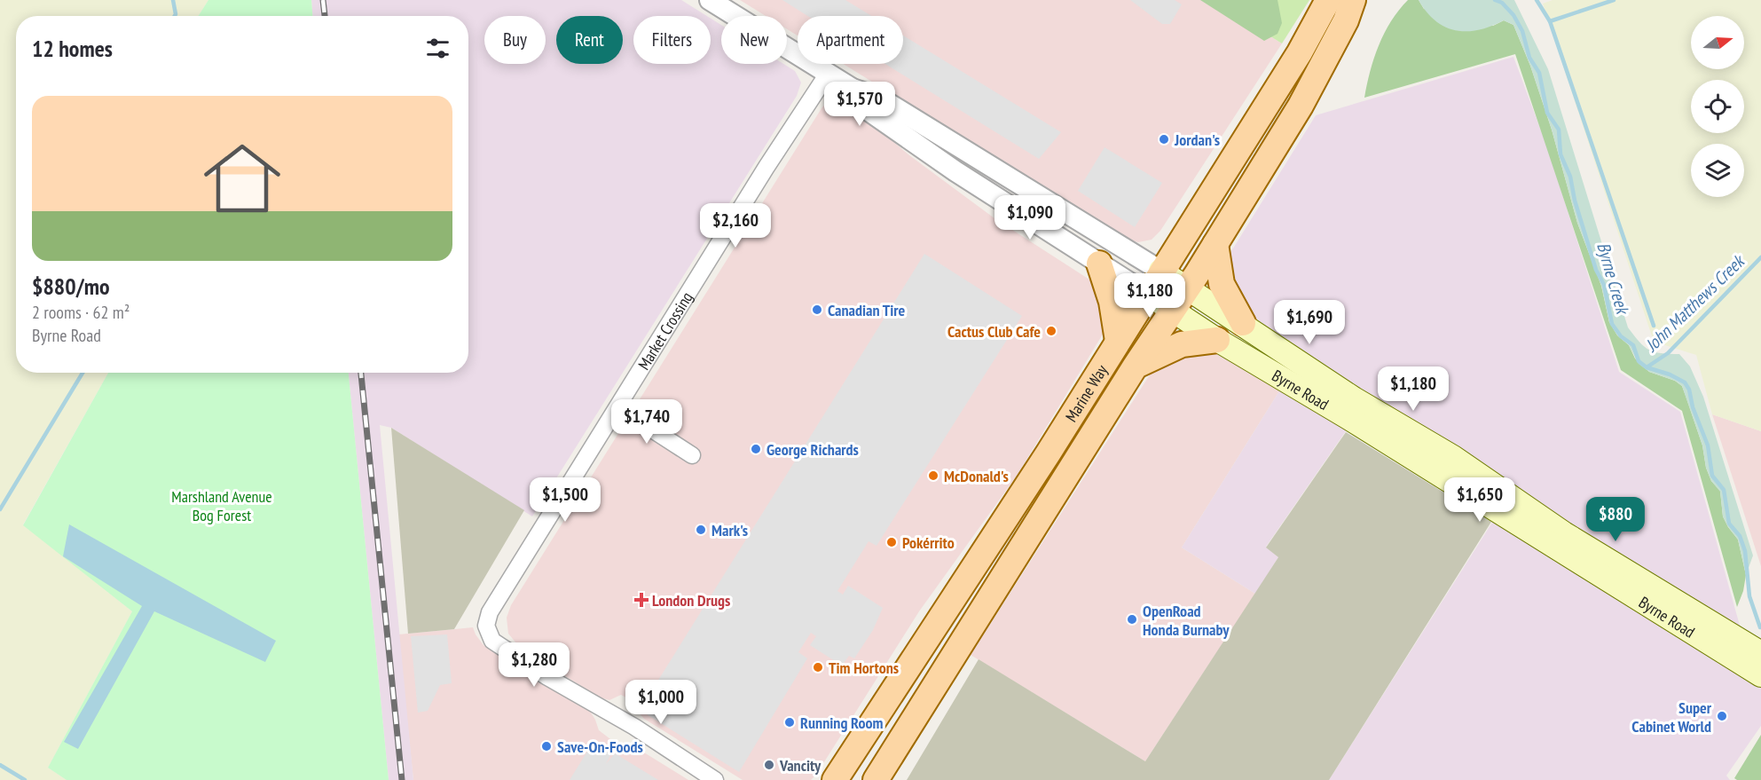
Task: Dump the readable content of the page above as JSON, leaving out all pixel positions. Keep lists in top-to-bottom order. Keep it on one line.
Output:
{"streets":{"main road":["Byrne Road","Marine Way"],"street":["Market Crossing"]},"crossings":[["Market Crossing","Byrne Road"],["Byrne Road","Marine Way"]],"water":["Byrne Creek","John Matthews Creek"],"parks":["Marshland Avenue Bog Forest"],"places":{"other":["Jordan's","Canadian Tire","Cactus Club Cafe","George Richards","McDonald's","Mark's","Pokérrito","OpenRoad Honda Burnaby","Tim Hortons","Super Cabinet World","Running Room","Save-On-Foods","Vancity"],"health":["London Drugs"]},"north":"right","page":{"chip":["Buy","Rent","Filters","New","Apartment"],"heading":"12 homes","list":[{"name":"$880/mo","note":"2 rooms · 62 m² · Byrne Road"}],"price":["$1,570","$1,090","$2,160","$1,180","$1,690","$1,180","$1,740","$1,500","$1,650","$880","$1,280","$1,000"]}}
